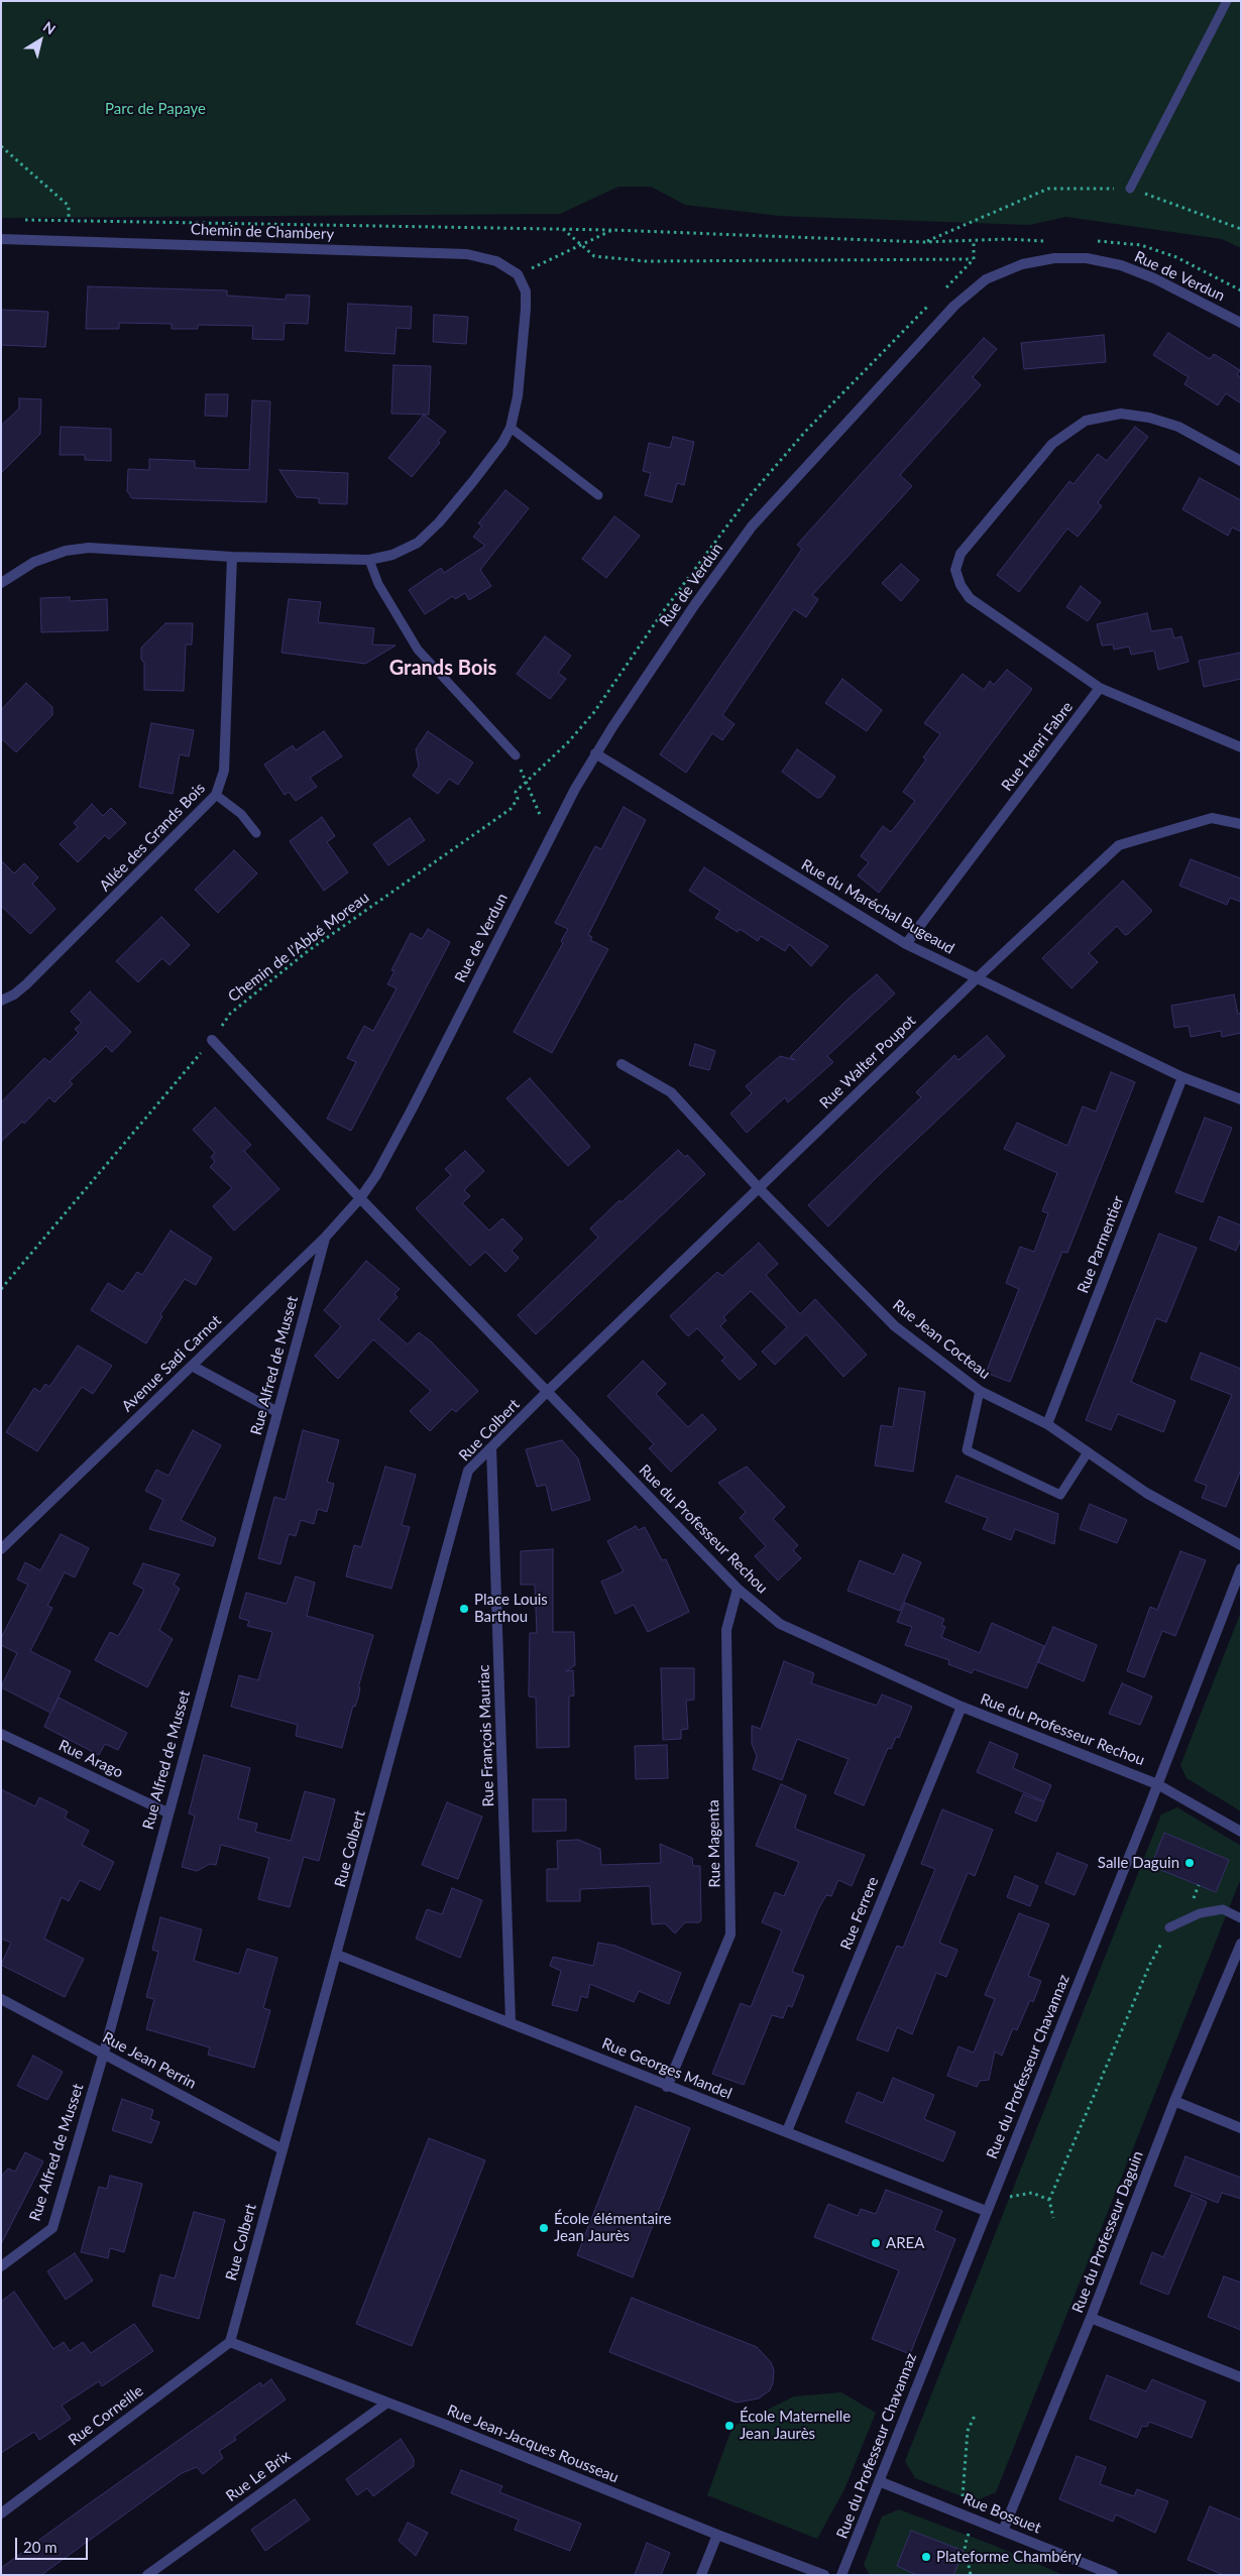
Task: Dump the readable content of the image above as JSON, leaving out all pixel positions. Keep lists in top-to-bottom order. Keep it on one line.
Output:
{"streets":{"street":["Chemin de Chambery","Rue de Verdun","Rue Henri Fabre","Allée des Grands Bois","Rue du Maréchal Bugeaud","Rue Walter Poupot","Rue Parmentier","Rue Jean Cocteau","Avenue Sadi Carnot","Rue Alfred de Musset","Rue Colbert","Rue du Professeur Rechou","Rue François Mauriac","Rue Arago","Rue Magenta","Rue Ferrere","Rue Jean Perrin","Rue du Professeur Chavannaz","Rue Georges Mandel","Rue du Professeur Daguin","Rue Corneille","Rue Jean-Jacques Rousseau","Rue Le Brix","Rue Bossuet"],"path":["Chemin de l’Abbé Moreau"]},"crossings":[["Rue de Verdun","Rue du Maréchal Bugeaud"],["Rue de Verdun","Avenue Sadi Carnot"],["Rue de Verdun","Rue du Professeur Rechou"],["Rue Henri Fabre","Rue du Maréchal Bugeaud"],["Rue du Maréchal Bugeaud","Rue Walter Poupot"],["Rue du Maréchal Bugeaud","Rue Parmentier"],["Chemin de l’Abbé Moreau","Rue du Professeur Rechou"],["Rue Walter Poupot","Rue Jean Cocteau"],["Rue Walter Poupot","Rue Colbert"],["Rue Walter Poupot","Rue du Professeur Rechou"],["Rue Parmentier","Rue Jean Cocteau"],["Avenue Sadi Carnot","Rue Alfred de Musset"],["Avenue Sadi Carnot","Rue du Professeur Rechou"],["Rue Alfred de Musset","Rue Arago"],["Rue Alfred de Musset","Rue Jean Perrin"],["Rue Colbert","Rue du Professeur Rechou"],["Rue Colbert","Rue François Mauriac"],["Rue Colbert","Rue Jean Perrin"],["Rue Colbert","Rue Georges Mandel"],["Rue Colbert","Rue Corneille"],["Rue Colbert","Rue Jean-Jacques Rousseau"],["Rue du Professeur Rechou","Rue Magenta"],["Rue du Professeur Rechou","Rue Ferrere"],["Rue du Professeur Rechou","Rue du Professeur Chavannaz"],["Rue François Mauriac","Rue Georges Mandel"],["Rue Magenta","Rue Georges Mandel"],["Rue Ferrere","Rue Georges Mandel"],["Rue du Professeur Chavannaz","Rue Georges Mandel"],["Rue du Professeur Chavannaz","Rue Bossuet"],["Rue du Professeur Daguin","Rue Bossuet"],["Rue Corneille","Rue Jean-Jacques Rousseau"],["Rue Jean-Jacques Rousseau","Rue Le Brix"]],"districts":["Grands Bois"],"parks":["Parc de Papaye"],"places":["Place Louis Barthou","Salle Daguin","École élémentaire Jean Jaurès","AREA","École Maternelle Jean Jaurès","Plateforme Chambéry"],"scale_bar":"20 m","north":"top right"}
